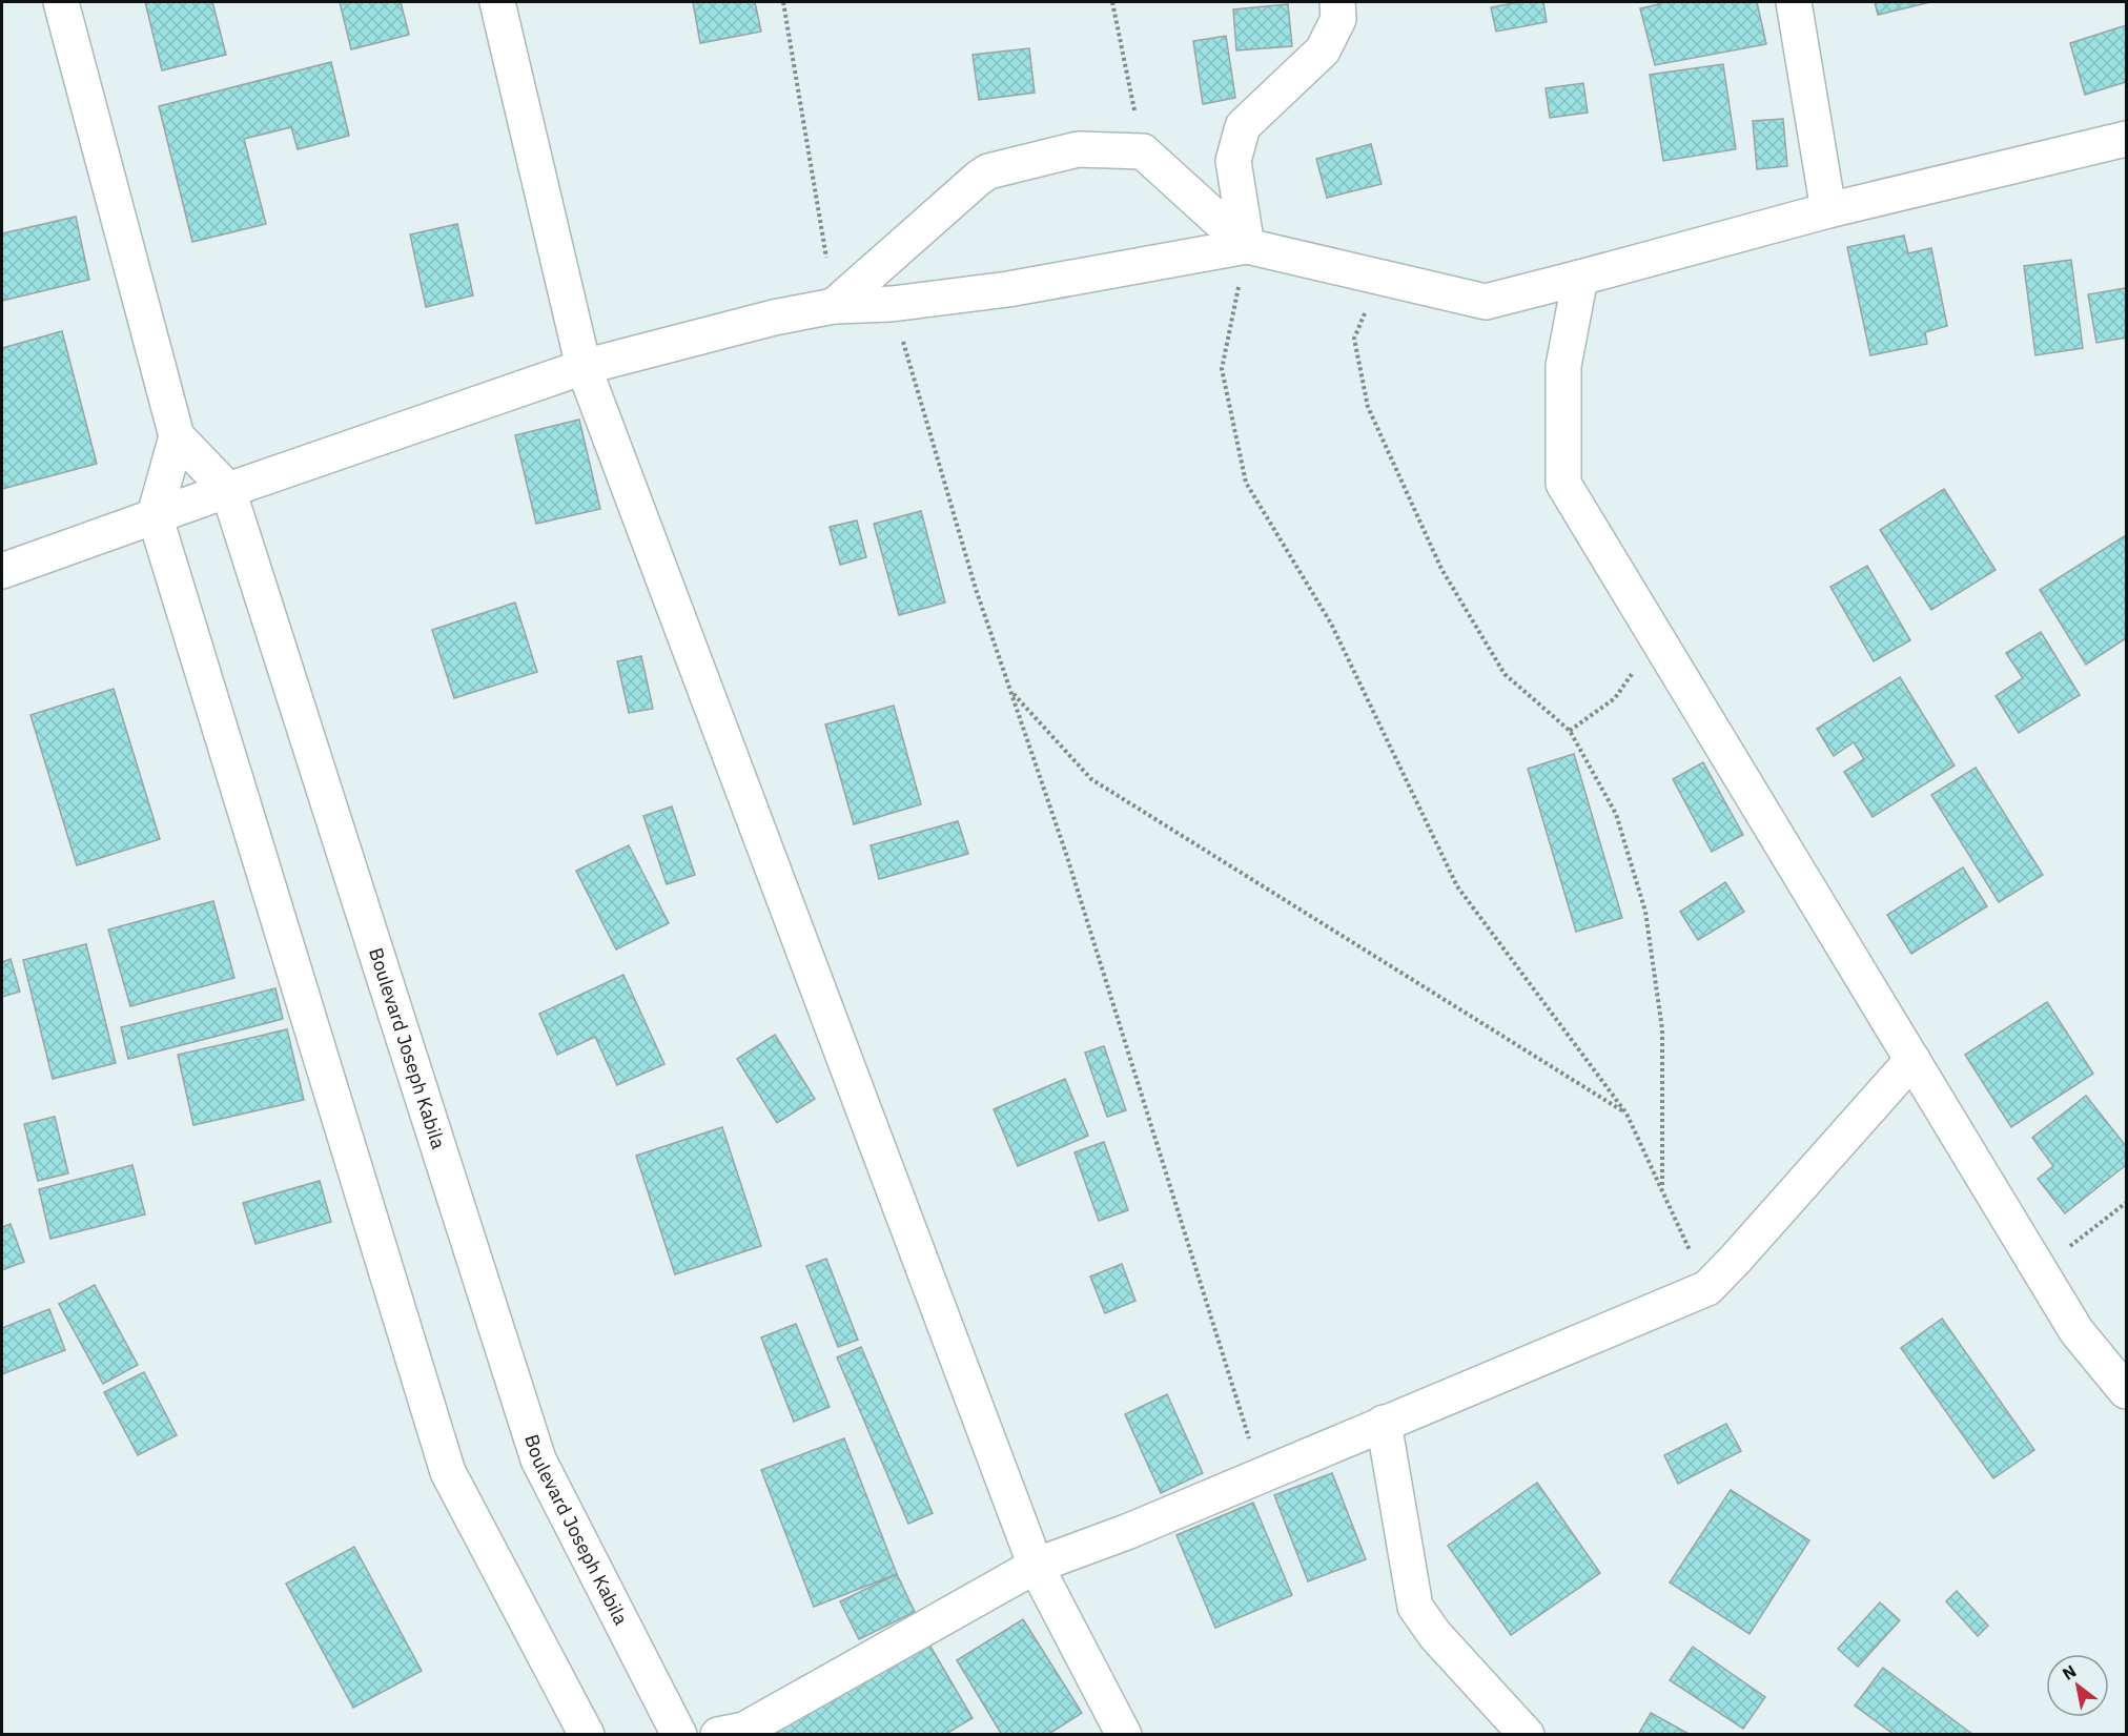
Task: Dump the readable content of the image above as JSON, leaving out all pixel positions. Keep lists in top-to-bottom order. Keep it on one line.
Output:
{"streets":{"street":["Boulevard Joseph Kabila"]},"north":"top left"}
